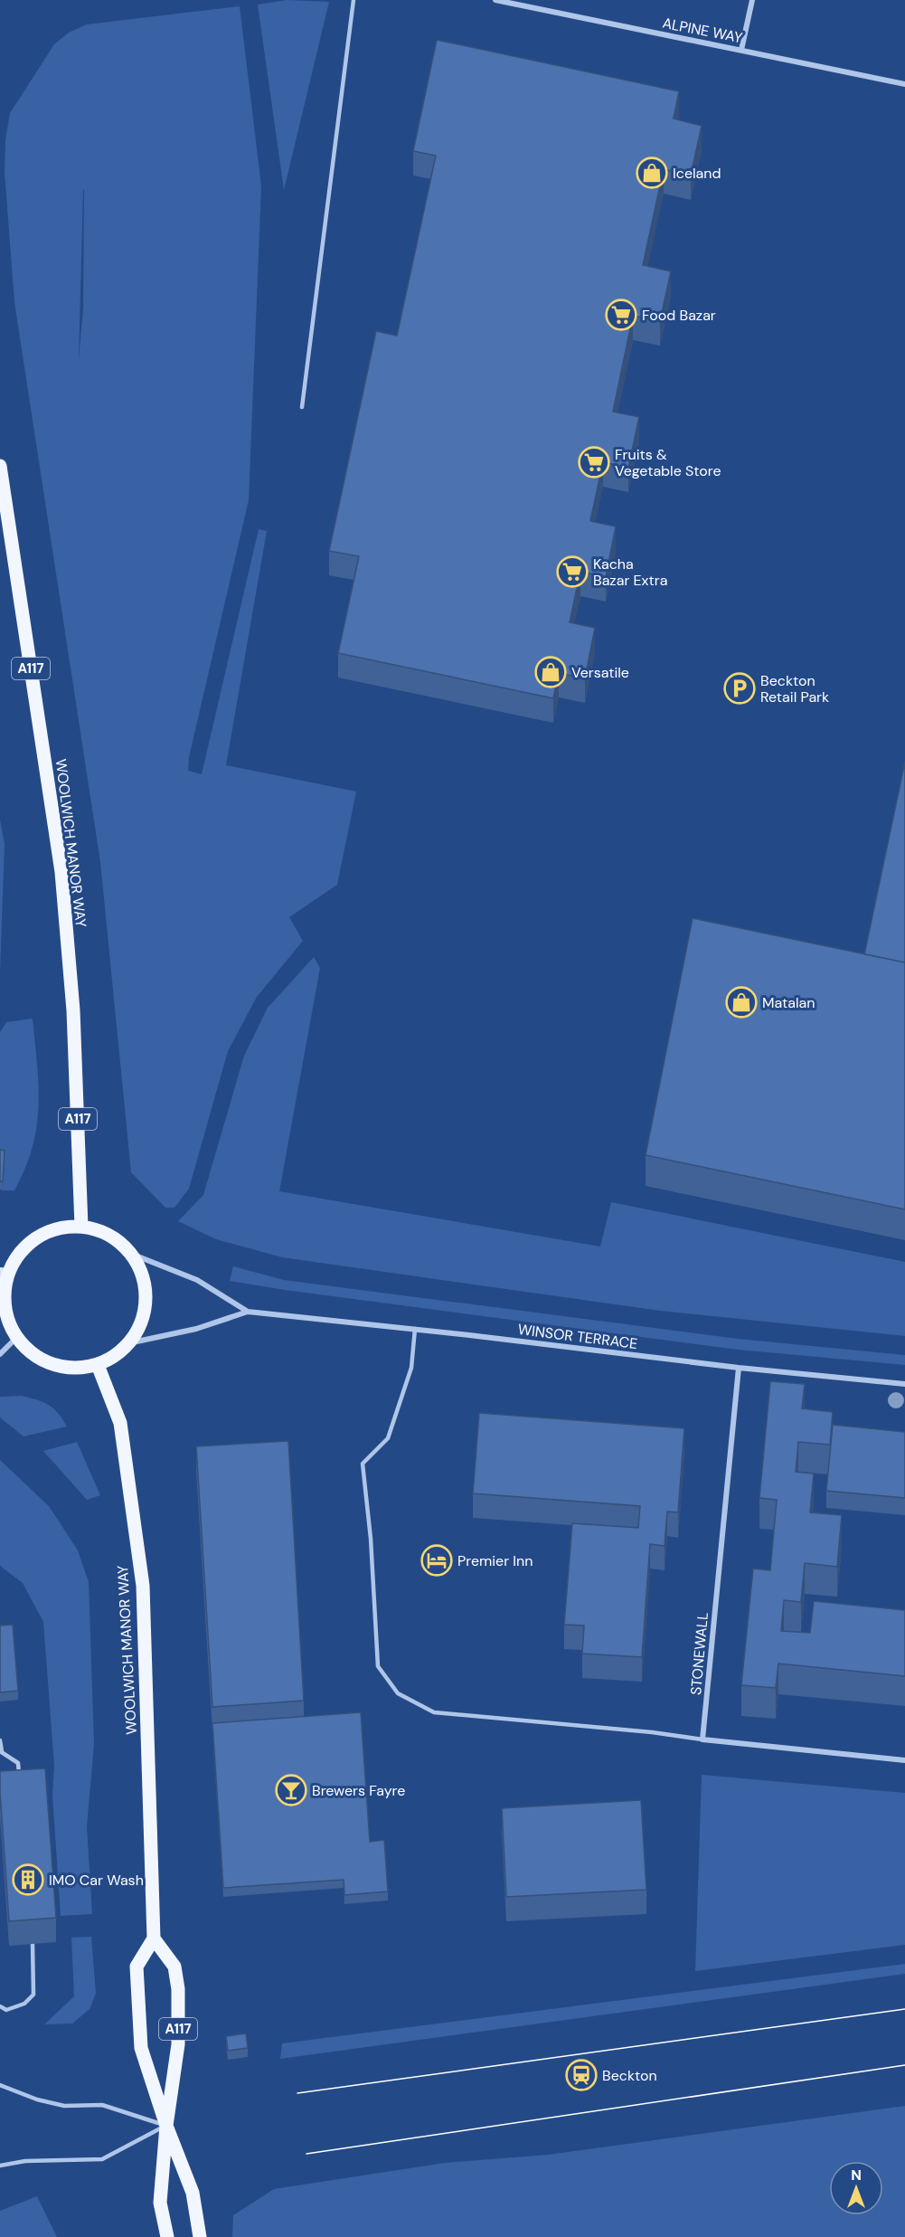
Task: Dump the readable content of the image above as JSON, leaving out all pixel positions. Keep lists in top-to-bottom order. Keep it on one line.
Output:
{"streets":{"main road":["A117","WOOLWICH MANOR WAY"],"street":["ALPINE WAY","WINSOR TERRACE","STONEWALL"]},"crossings":[["A117","WOOLWICH MANOR WAY"],["WOOLWICH MANOR WAY","WINSOR TERRACE"],["WINSOR TERRACE","STONEWALL"]],"places":{"shop":["Iceland","Versatile","Matalan"],"supermarket":["Food Bazar","Fruits & Vegetable Store","Kacha Bazar Extra"],"parking":["Beckton Retail Park"],"hotel":["Premier Inn"],"bar":["Brewers Fayre"],"building":["IMO Car Wash"],"station":["Beckton"]},"north":"top"}
